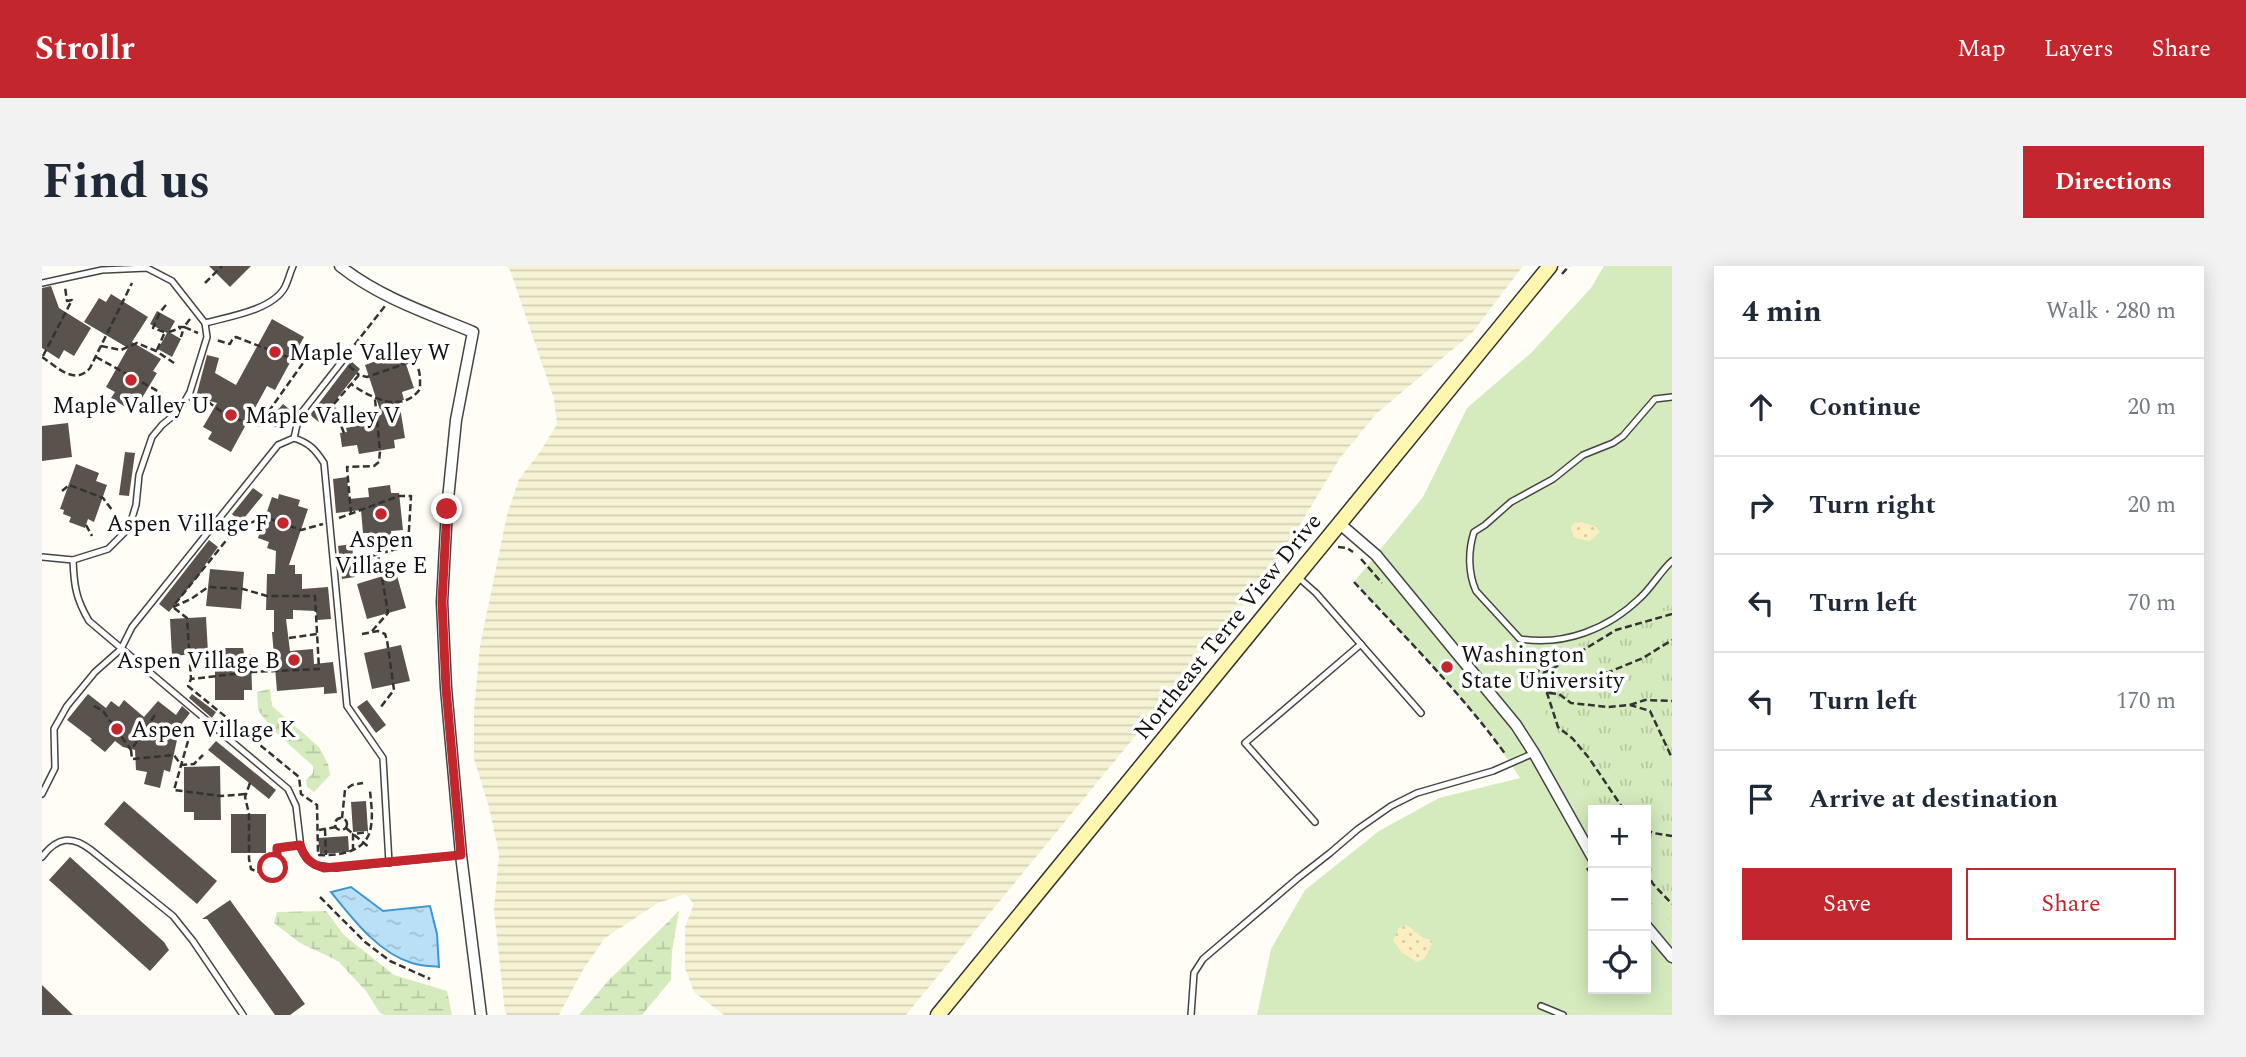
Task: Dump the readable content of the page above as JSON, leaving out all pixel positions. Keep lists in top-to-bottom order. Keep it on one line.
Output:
{"streets":{"main road":["Northeast Terre View Drive"]},"places":["Maple Valley W","Maple Valley U","Maple Valley V","Aspen Village E","Aspen Village F","Aspen Village B","Washington State University","Aspen Village K"],"page":{"header":"Strollr","nav":["Map","Layers","Share"],"title":"Find us","buttons":["Directions",["Save","Share"]],"heading":["4 min","Walk · 280 m"],"list":[["Continue","20 m"],["Turn right","20 m"],["Turn left","70 m"],["Turn left","170 m"],"Arrive at destination"],"map_buttons":["+","−"]}}
